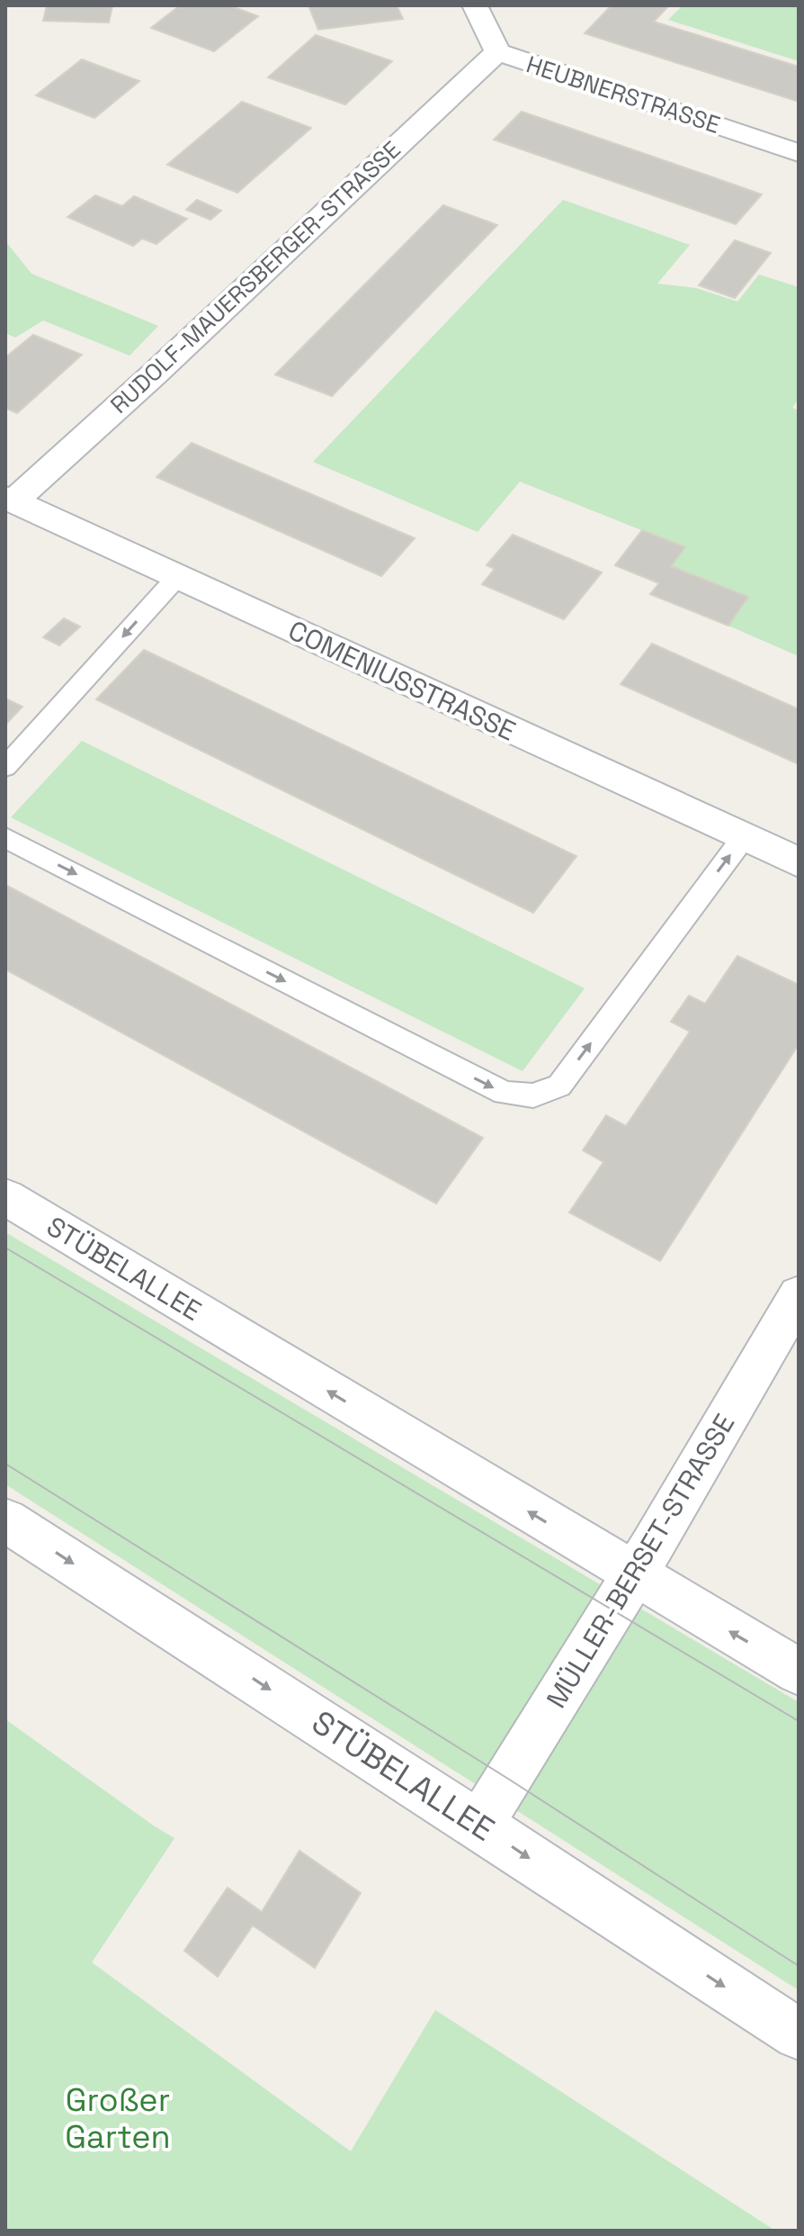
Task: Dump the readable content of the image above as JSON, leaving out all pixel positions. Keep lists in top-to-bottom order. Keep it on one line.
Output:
{"streets":{"street":["HEUBNERSTRASSE","RUDOLF-MAUERSBERGER-STRASSE","COMENIUSSTRASSE","STÜBELALLEE","MÜLLER-BERSET-STRASSE"]},"crossings":[["HEUBNERSTRASSE","RUDOLF-MAUERSBERGER-STRASSE"],["RUDOLF-MAUERSBERGER-STRASSE","COMENIUSSTRASSE"],["STÜBELALLEE","MÜLLER-BERSET-STRASSE"]],"parks":["Großer Garten"]}
